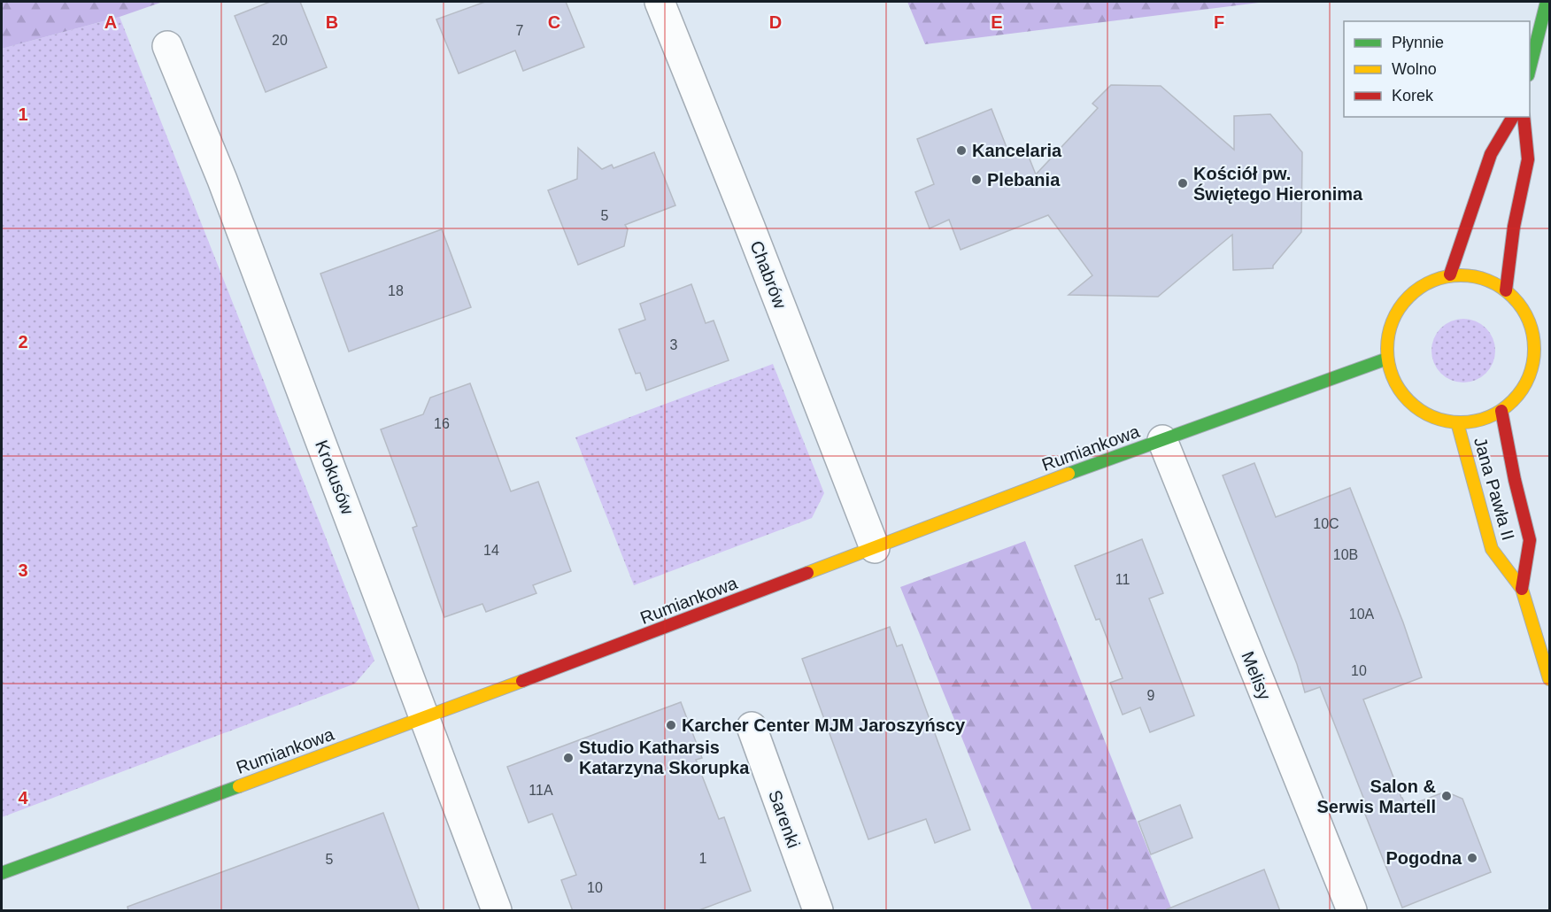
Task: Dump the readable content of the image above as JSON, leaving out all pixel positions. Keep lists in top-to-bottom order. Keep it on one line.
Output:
{"streets":{"street":["Chabrów","Rumiankowa","Krokusów","Jana Pawła II","Melisy","Sarenki"]},"crossings":[["Chabrów","Rumiankowa"],["Rumiankowa","Krokusów"],["Rumiankowa","Jana Pawła II"],["Rumiankowa","Melisy"]],"places":["Kancelaria","Plebania","Kościół pw. Świętego Hieronima","Karcher Center MJM Jaroszyńscy","Studio Katharsis Katarzyna Skorupka","Salon & Serwis Martell","Pogodna"],"house_numbers":["7","20","5","18","3","16","10C","14","10B","11","10A","10","9","11A","1","5","10"],"legend":["Płynnie","Wolno","Korek"],"grid":{"columns":["A","B","C","D","E","F"],"rows":["1","2","3","4"]}}
